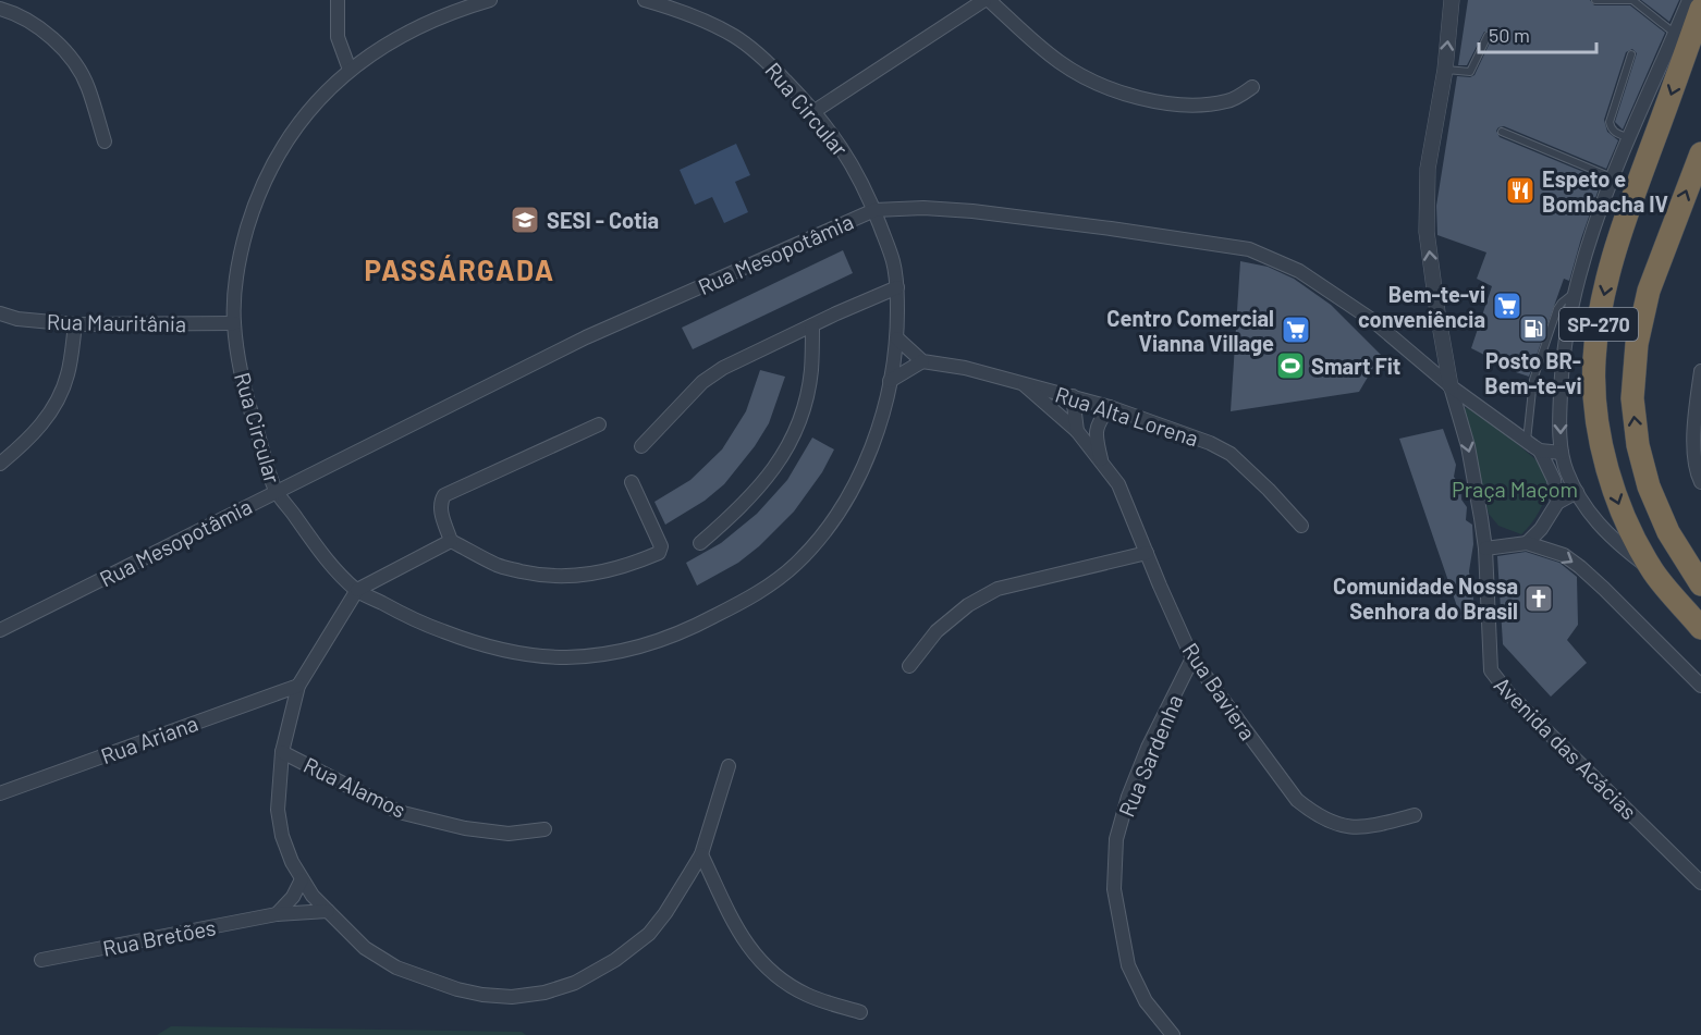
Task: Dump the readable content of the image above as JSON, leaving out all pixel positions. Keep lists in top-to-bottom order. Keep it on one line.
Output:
{"streets":{"highway":["SP-270"],"street":["Rua Circular","Rua Mesopotâmia","Rua Mauritânia","Rua Alta Lorena","Rua Baviera","Rua Ariana","Avenida das Acácias","Rua Sardenha","Rua Alamos","Rua Bretões"]},"crossings":[["Rua Circular","Rua Mesopotâmia"],["Rua Circular","Rua Mauritânia"],["Rua Mesopotâmia","Avenida das Acácias"],["Rua Alta Lorena","Rua Baviera"],["Rua Baviera","Rua Sardenha"]],"districts":["PASSÁRGADA"],"parks":["Praça Maçom"],"places":{"restaurant":["Espeto e Bombacha IV"],"school or university":["SESI - Cotia"],"supermarket":["Bem-te-vi conveniência","Centro Comercial Vianna Village"],"fuel station":["Posto BR- Bem-te-vi"],"sports":["Smart Fit"],"church":["Comunidade Nossa Senhora do Brasil"]},"scale_bar":"50 m"}
